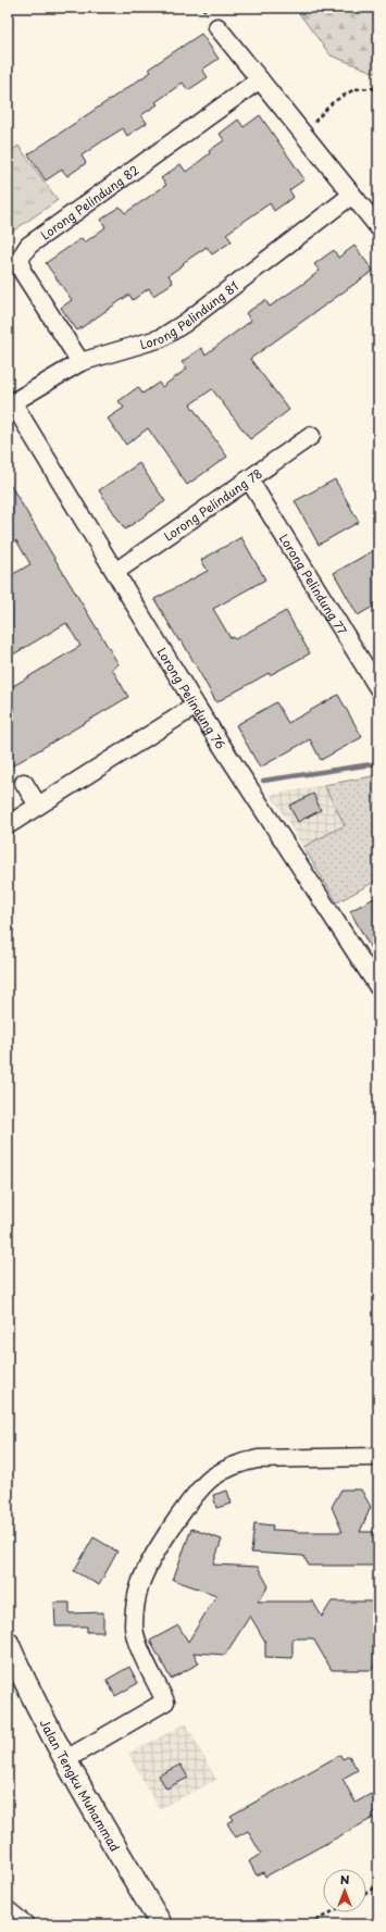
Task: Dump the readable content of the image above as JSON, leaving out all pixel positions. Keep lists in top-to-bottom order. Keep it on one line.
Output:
{"streets":{"main road":["Jalan Tengku Muhammad"],"street":["Lorong Pelindung 82","Lorong Pelindung 81","Lorong Pelindung 78","Lorong Pelindung 77","Lorong Pelindung 76"]},"crossings":[["Lorong Pelindung 82","Lorong Pelindung 81"],["Lorong Pelindung 81","Lorong Pelindung 76"],["Lorong Pelindung 78","Lorong Pelindung 77"],["Lorong Pelindung 78","Lorong Pelindung 76"]],"north":"top"}
